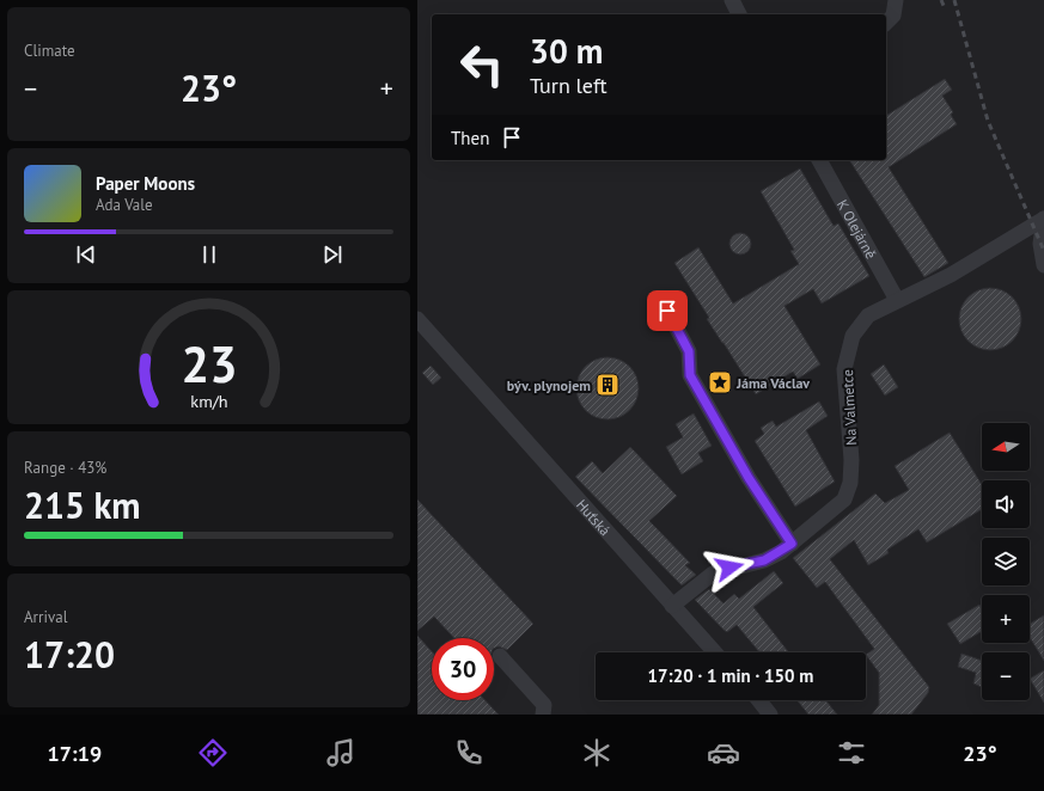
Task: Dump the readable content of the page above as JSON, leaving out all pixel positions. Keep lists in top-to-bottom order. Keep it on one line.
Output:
{"streets":{"street":["K Olejárně","Na Valmetce","Huťská"]},"crossings":[["K Olejárně","Na Valmetce"],["Na Valmetce","Huťská"]],"places":{"place":["Jáma Václav"],"building":["býv. plynojem"]},"north":"left","page":{"tile":["Climate",["Range · 43%","215 km"],["Arrival","17:20"]],"turn":["30 m","Turn left"],"heat":["−","23°","+"],"then":"Then","song":["Paper Moons","Ada Vale"],"map_buttons":["+","−"],"limit":"30","trip":"17:20 · 1 min · 150 m","tabs":["17:19","23°"],"gauge":["23","km/h"]}}
